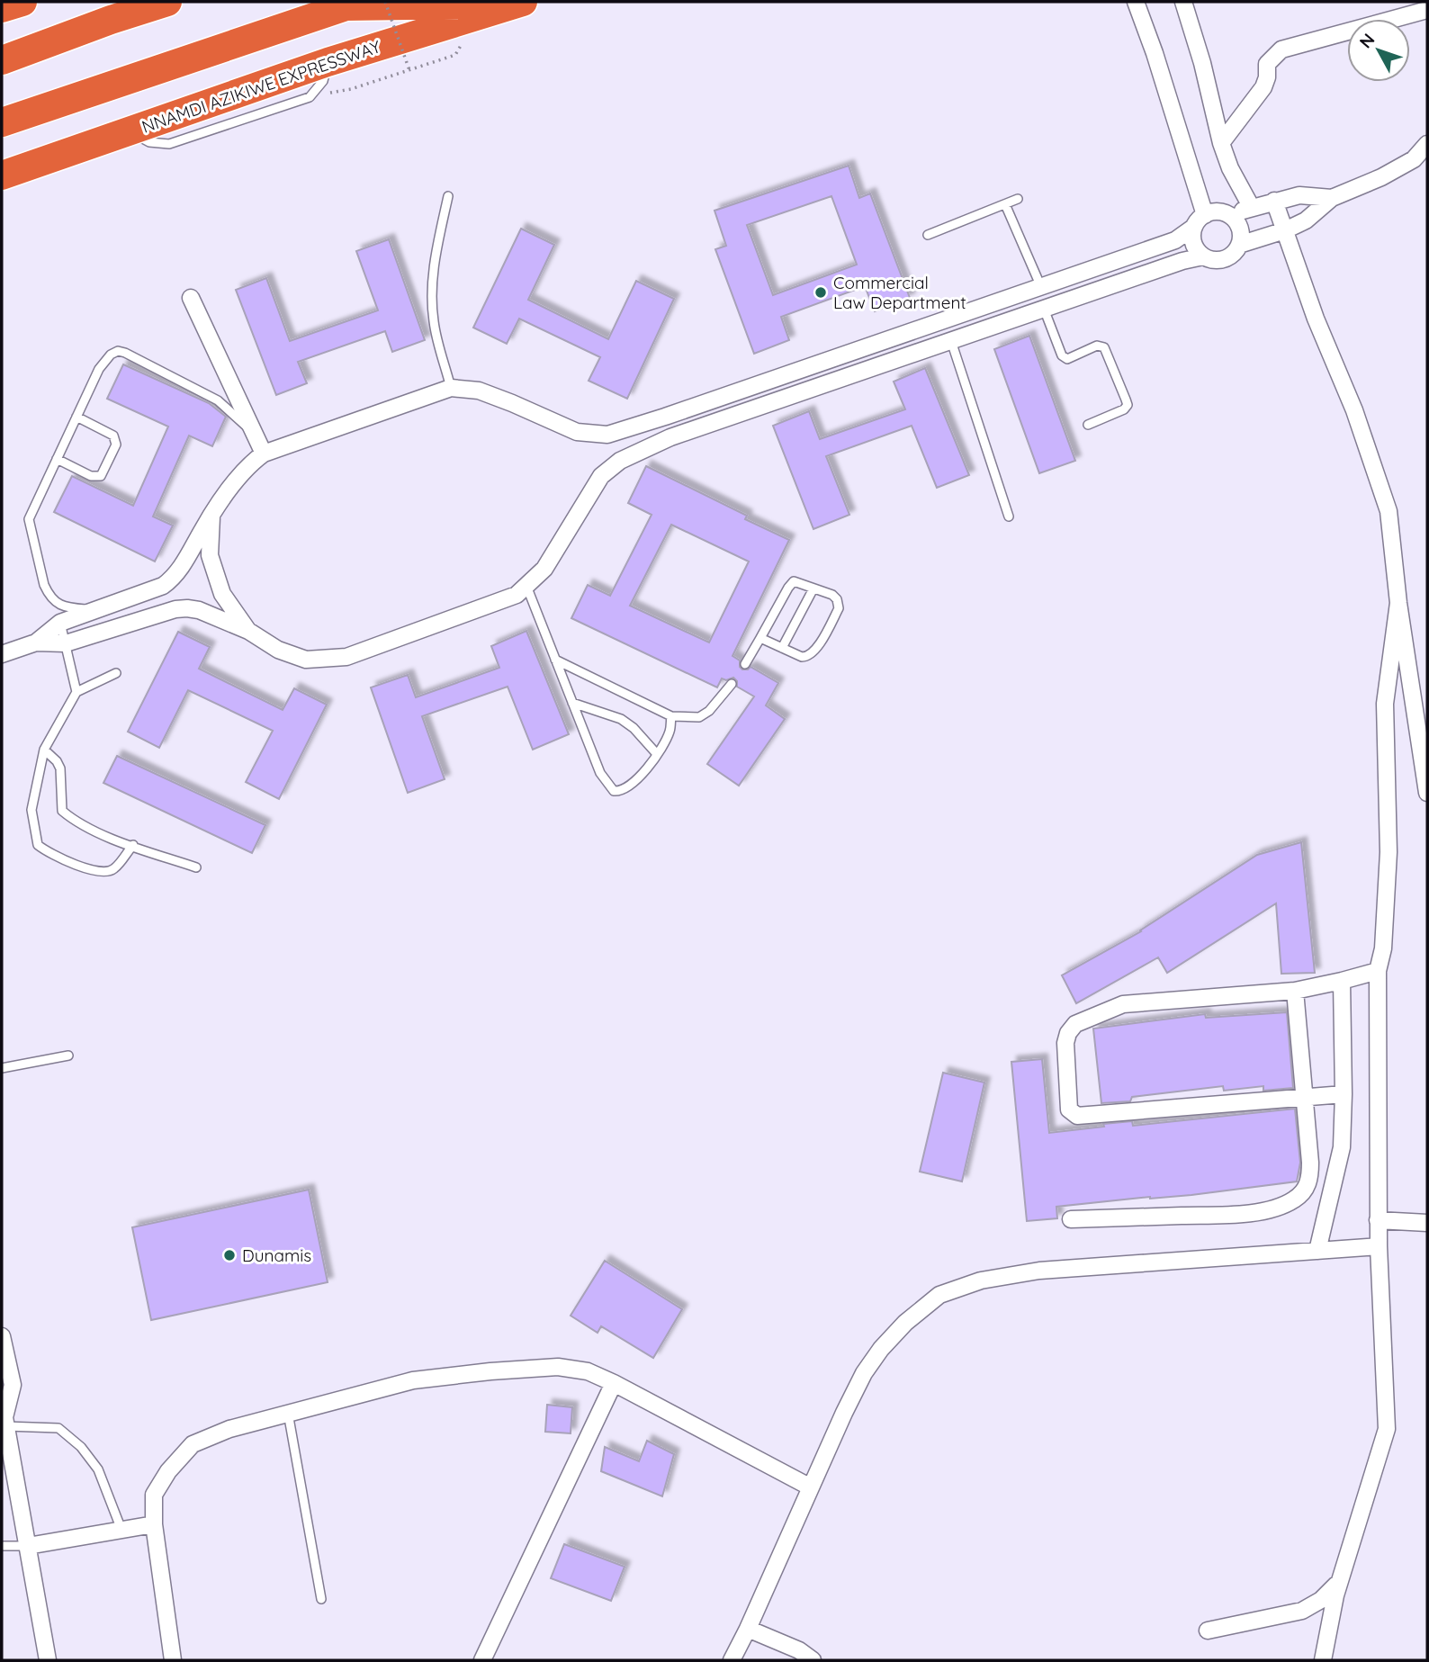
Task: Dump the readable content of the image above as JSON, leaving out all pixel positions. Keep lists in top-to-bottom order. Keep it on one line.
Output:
{"streets":{"highway":["NNAMDI AZIKIWE EXPRESSWAY"]},"places":["Commercial Law Department","Dunamis"],"north":"top left"}
